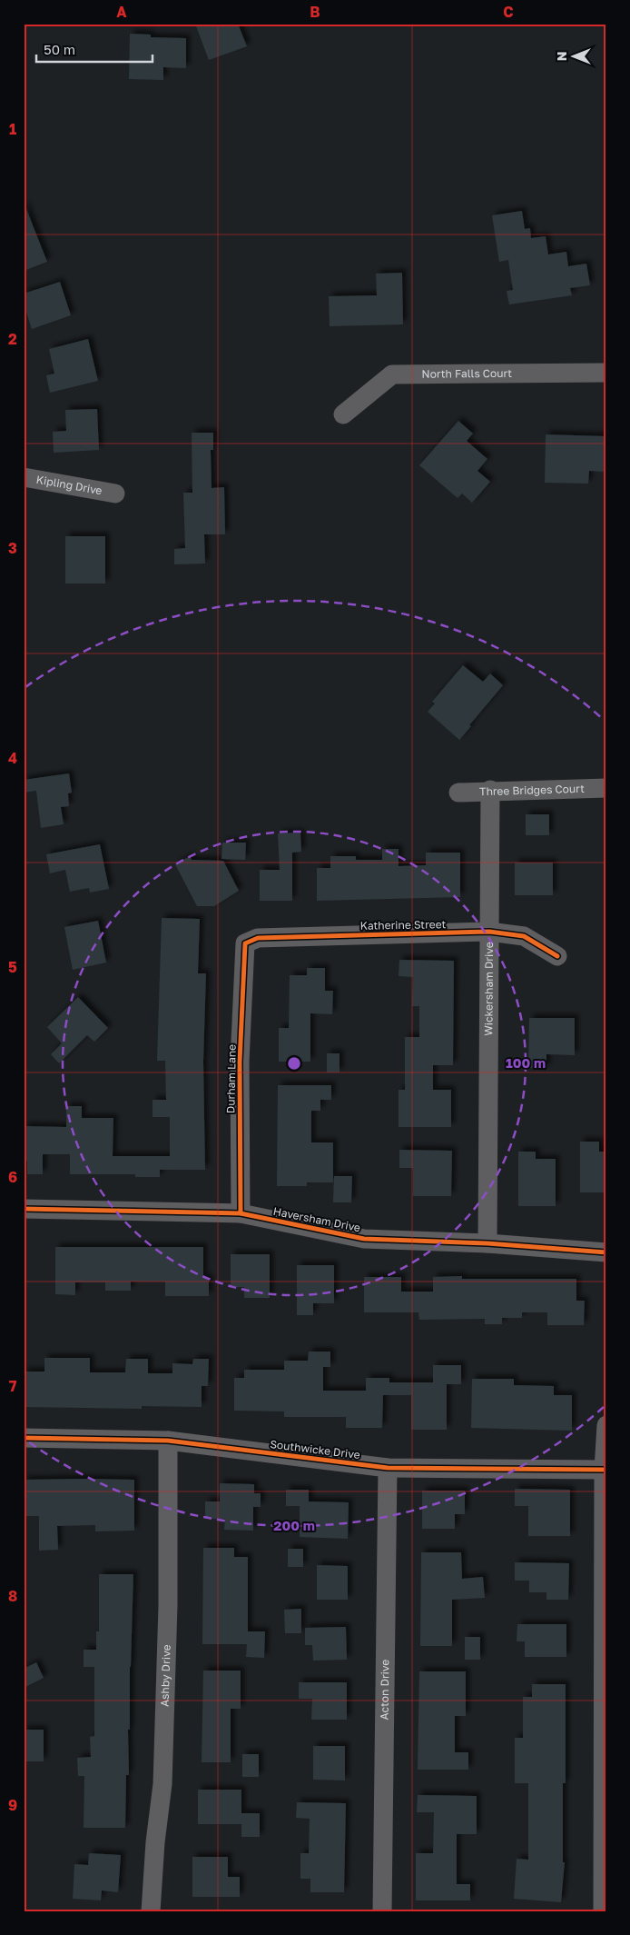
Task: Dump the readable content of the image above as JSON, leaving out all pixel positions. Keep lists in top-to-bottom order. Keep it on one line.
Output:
{"streets":{"street":["North Falls Court","Kipling Drive","Three Bridges Court","Katherine Street","Wickersham Drive","Durham Lane","Haversham Drive","Southwicke Drive","Ashby Drive","Acton Drive"]},"crossings":[["Three Bridges Court","Wickersham Drive"],["Katherine Street","Wickersham Drive"],["Katherine Street","Durham Lane"],["Wickersham Drive","Haversham Drive"],["Durham Lane","Haversham Drive"],["Southwicke Drive","Ashby Drive"],["Southwicke Drive","Acton Drive"]],"scale_bar":"50 m","north":"left","grid":{"columns":["A","B","C"],"rows":["1","2","3","4","5","6","7","8","9"]},"rings":["100 m","200 m"]}
